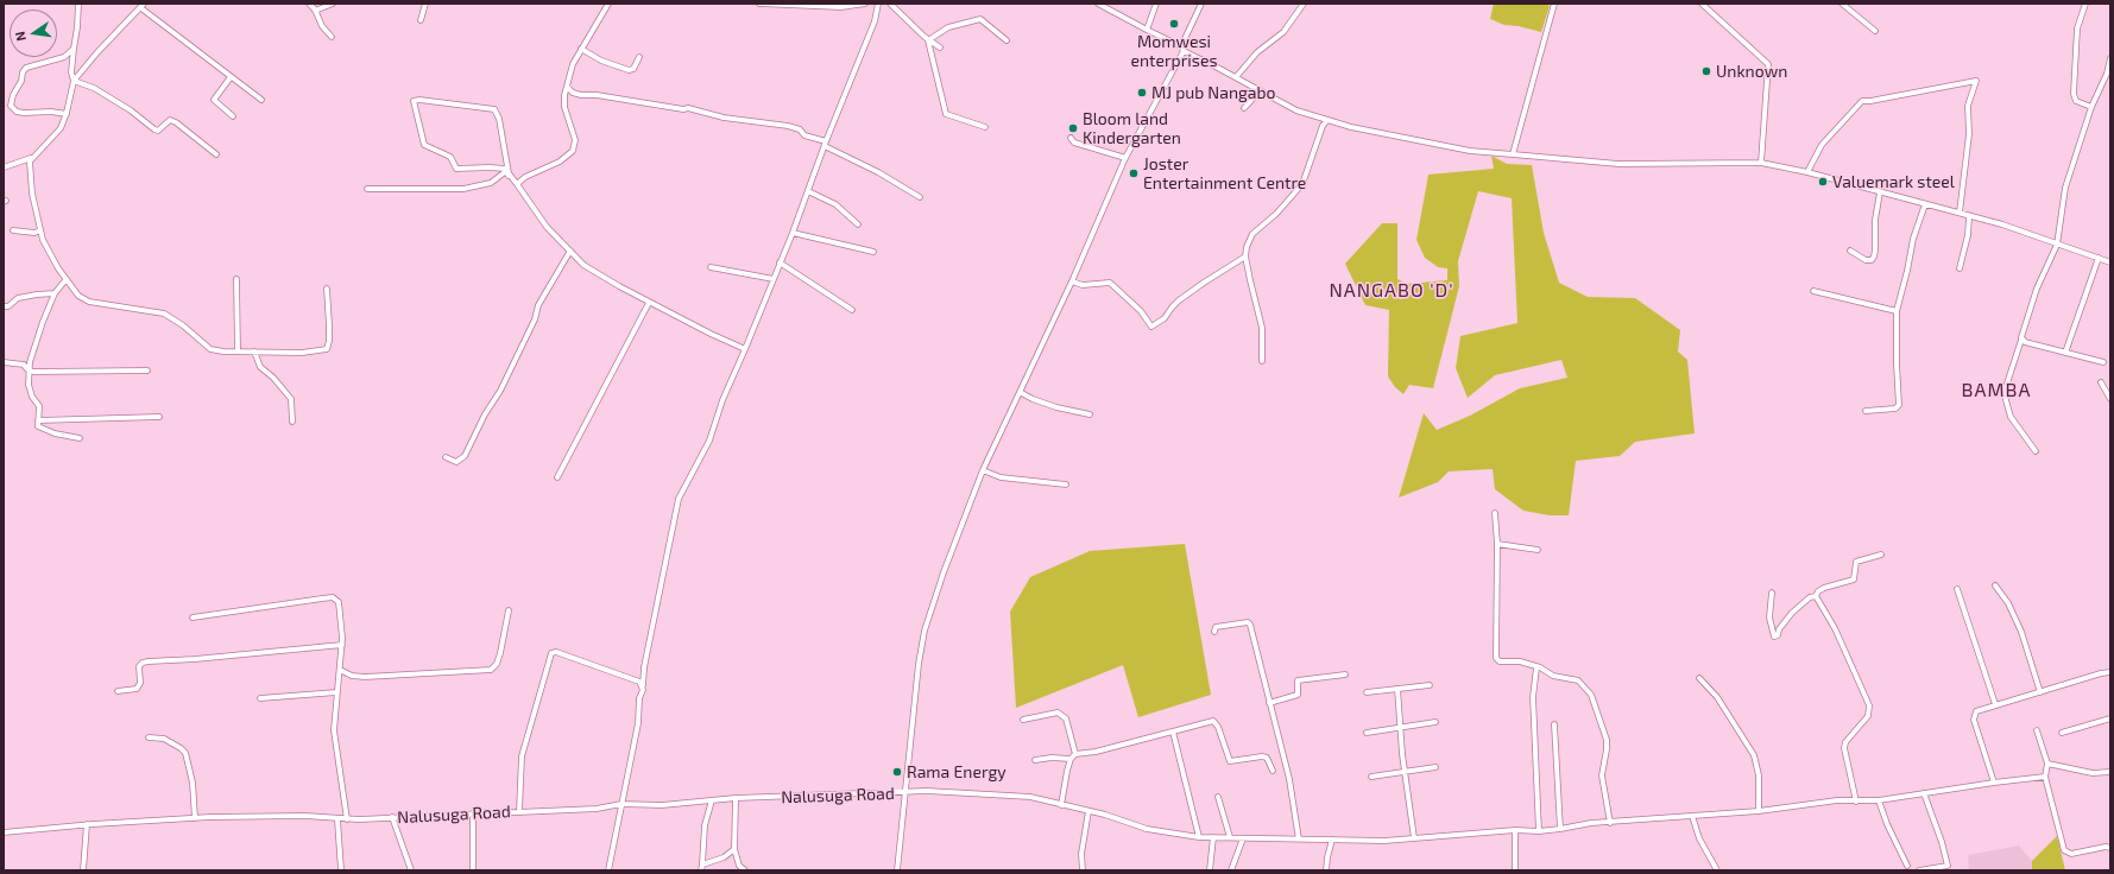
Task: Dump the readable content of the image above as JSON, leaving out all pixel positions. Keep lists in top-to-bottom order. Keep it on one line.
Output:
{"streets":{"street":["Nalusuga Road"]},"districts":["NANGABO 'D'","BAMBA"],"places":["Momwesi enterprises","Unknown","MJ pub Nangabo","Bloom land Kindergarten","Joster Entertainment Centre","Valuemark steel","Rama Energy"],"north":"left"}
